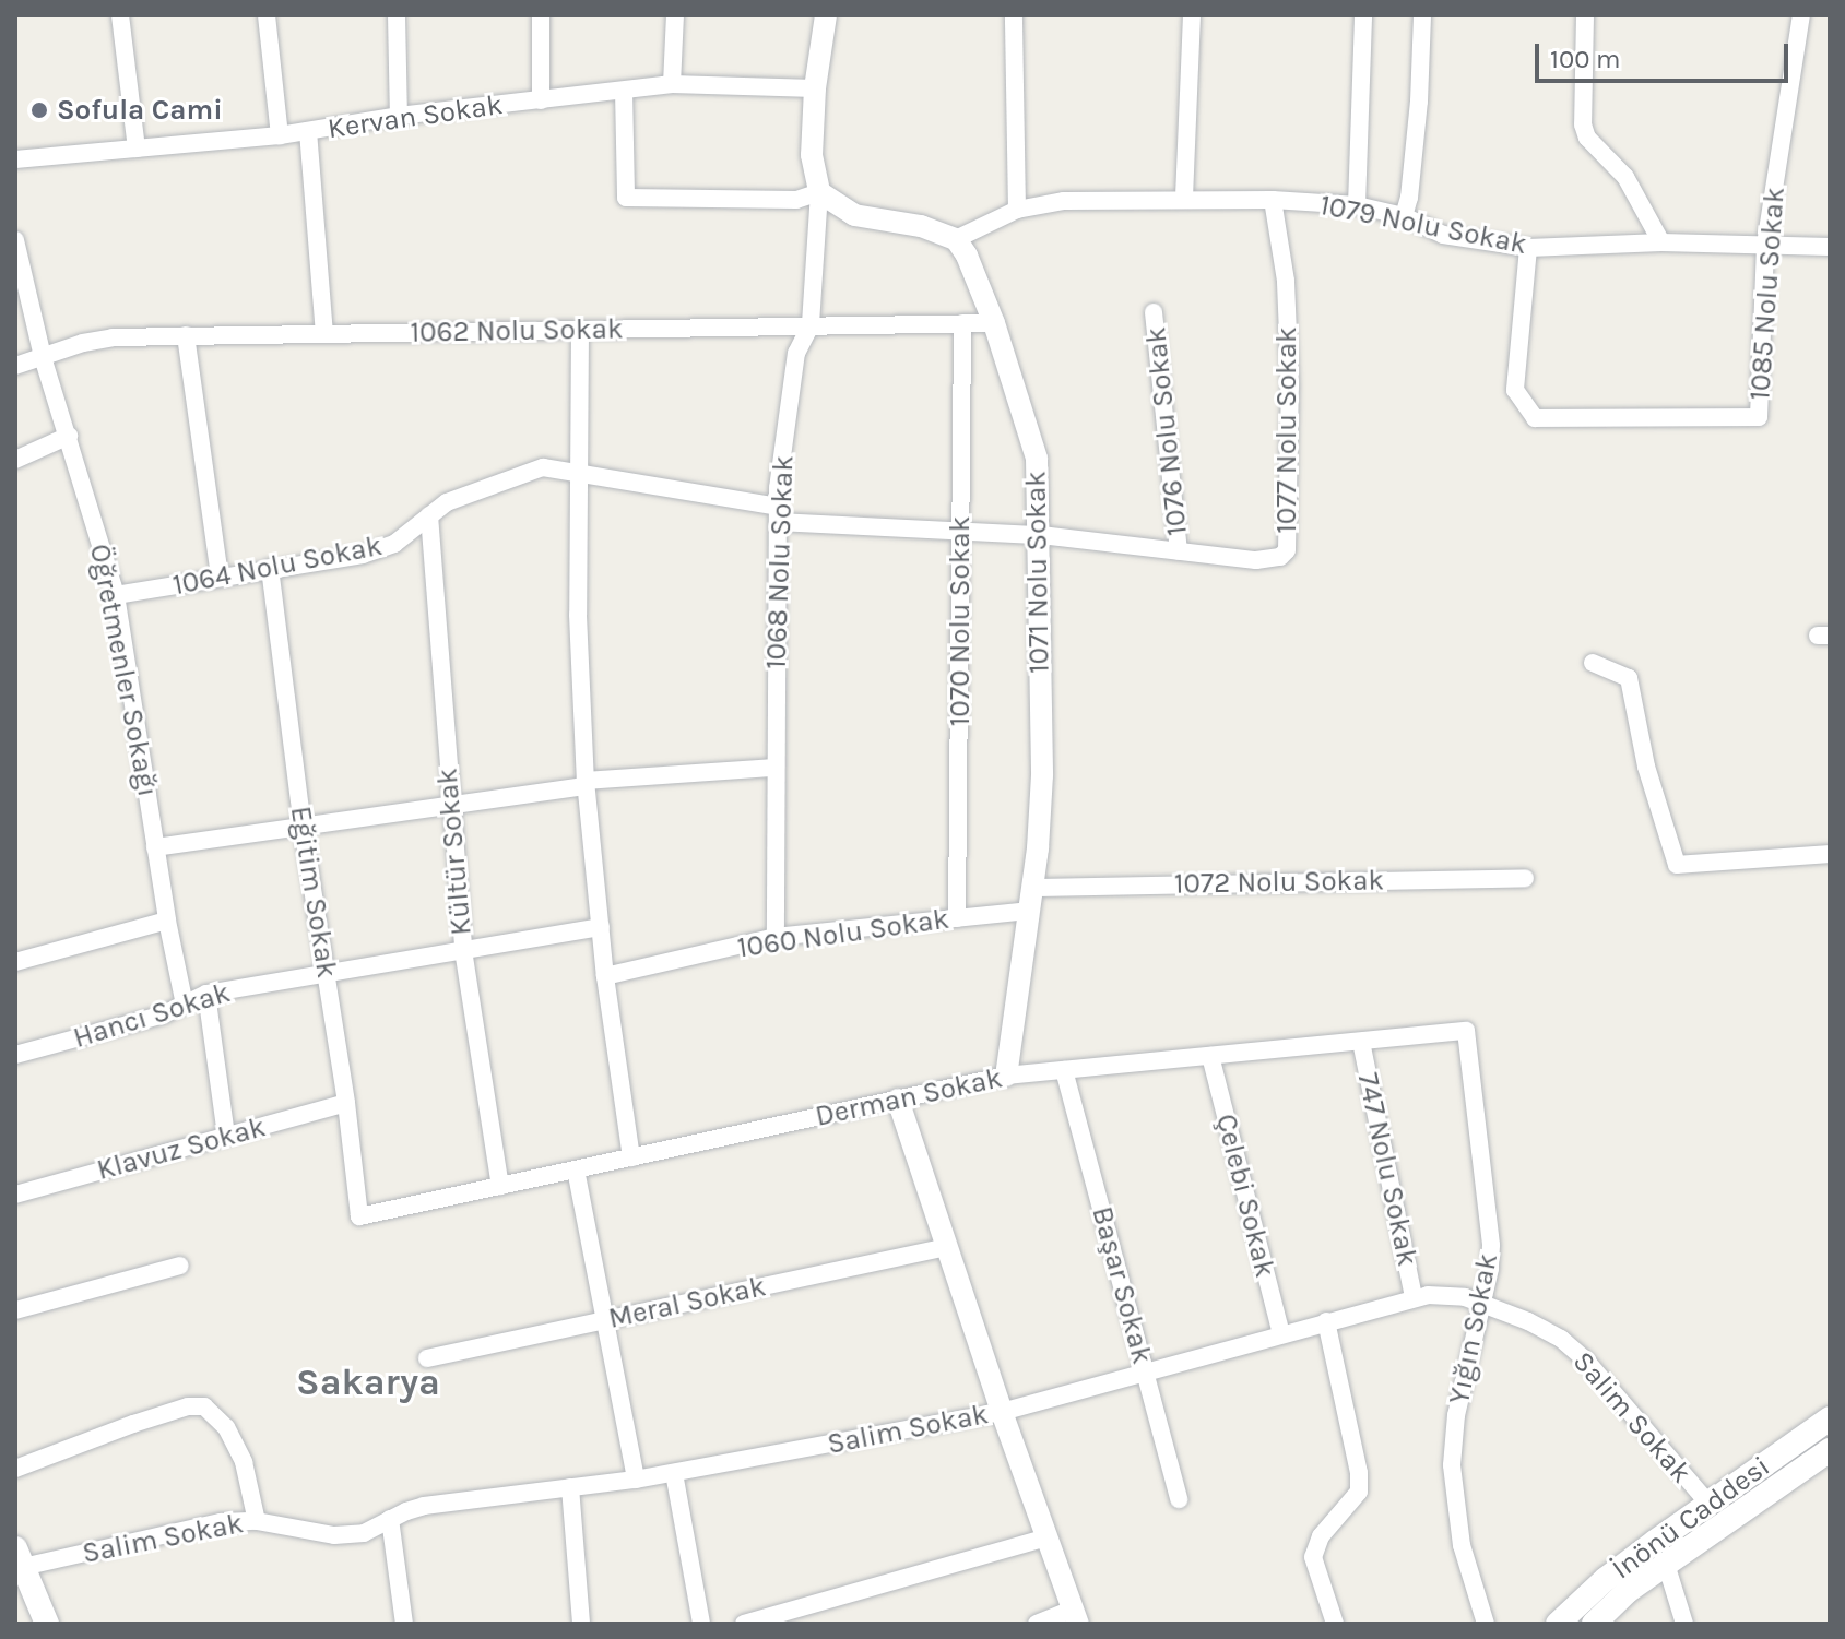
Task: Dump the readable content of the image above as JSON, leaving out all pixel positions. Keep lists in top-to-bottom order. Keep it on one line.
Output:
{"streets":{"main road":["İnönü Caddesi"],"street":["Kervan Sokak","1079 Nolu Sokak","1085 Nolu Sokak","1062 Nolu Sokak","1077 Nolu Sokak","1076 Nolu Sokak","1068 Nolu Sokak","1064 Nolu Sokak","1071 Nolu Sokak","1070 Nolu Sokak","Öğretmenler Sokağı","Kültür Sokak","1072 Nolu Sokak","Eğitim Sokak","1060 Nolu Sokak","Hancı Sokak","Derman Sokak","Klavuz Sokak","747 Nolu Sokak","Çelebi Sokak","Başar Sokak","Meral Sokak","Yığın Sokak","Salim Sokak"]},"crossings":[["1079 Nolu Sokak","1085 Nolu Sokak"],["1079 Nolu Sokak","1077 Nolu Sokak"],["1062 Nolu Sokak","1068 Nolu Sokak"],["1062 Nolu Sokak","1071 Nolu Sokak"],["1062 Nolu Sokak","1070 Nolu Sokak"],["1062 Nolu Sokak","Öğretmenler Sokağı"],["1077 Nolu Sokak","1076 Nolu Sokak"],["1077 Nolu Sokak","1064 Nolu Sokak"],["1076 Nolu Sokak","1064 Nolu Sokak"],["1068 Nolu Sokak","1064 Nolu Sokak"],["1068 Nolu Sokak","1060 Nolu Sokak"],["1064 Nolu Sokak","1071 Nolu Sokak"],["1064 Nolu Sokak","1070 Nolu Sokak"],["1064 Nolu Sokak","Öğretmenler Sokağı"],["1064 Nolu Sokak","Kültür Sokak"],["1064 Nolu Sokak","Eğitim Sokak"],["1071 Nolu Sokak","1072 Nolu Sokak"],["1071 Nolu Sokak","1060 Nolu Sokak"],["1071 Nolu Sokak","Derman Sokak"],["1070 Nolu Sokak","1060 Nolu Sokak"],["Öğretmenler Sokağı","Hancı Sokak"],["Kültür Sokak","Hancı Sokak"],["Kültür Sokak","Derman Sokak"],["Eğitim Sokak","Hancı Sokak"],["Eğitim Sokak","Derman Sokak"],["Eğitim Sokak","Klavuz Sokak"],["Derman Sokak","747 Nolu Sokak"],["Derman Sokak","Çelebi Sokak"],["Derman Sokak","Başar Sokak"],["Derman Sokak","Yığın Sokak"],["747 Nolu Sokak","Salim Sokak"],["Çelebi Sokak","Salim Sokak"],["Başar Sokak","Salim Sokak"],["Yığın Sokak","Salim Sokak"],["Salim Sokak","İnönü Caddesi"]],"districts":["Sakarya"],"places":["Sofula Cami"],"scale_bar":"100 m"}
